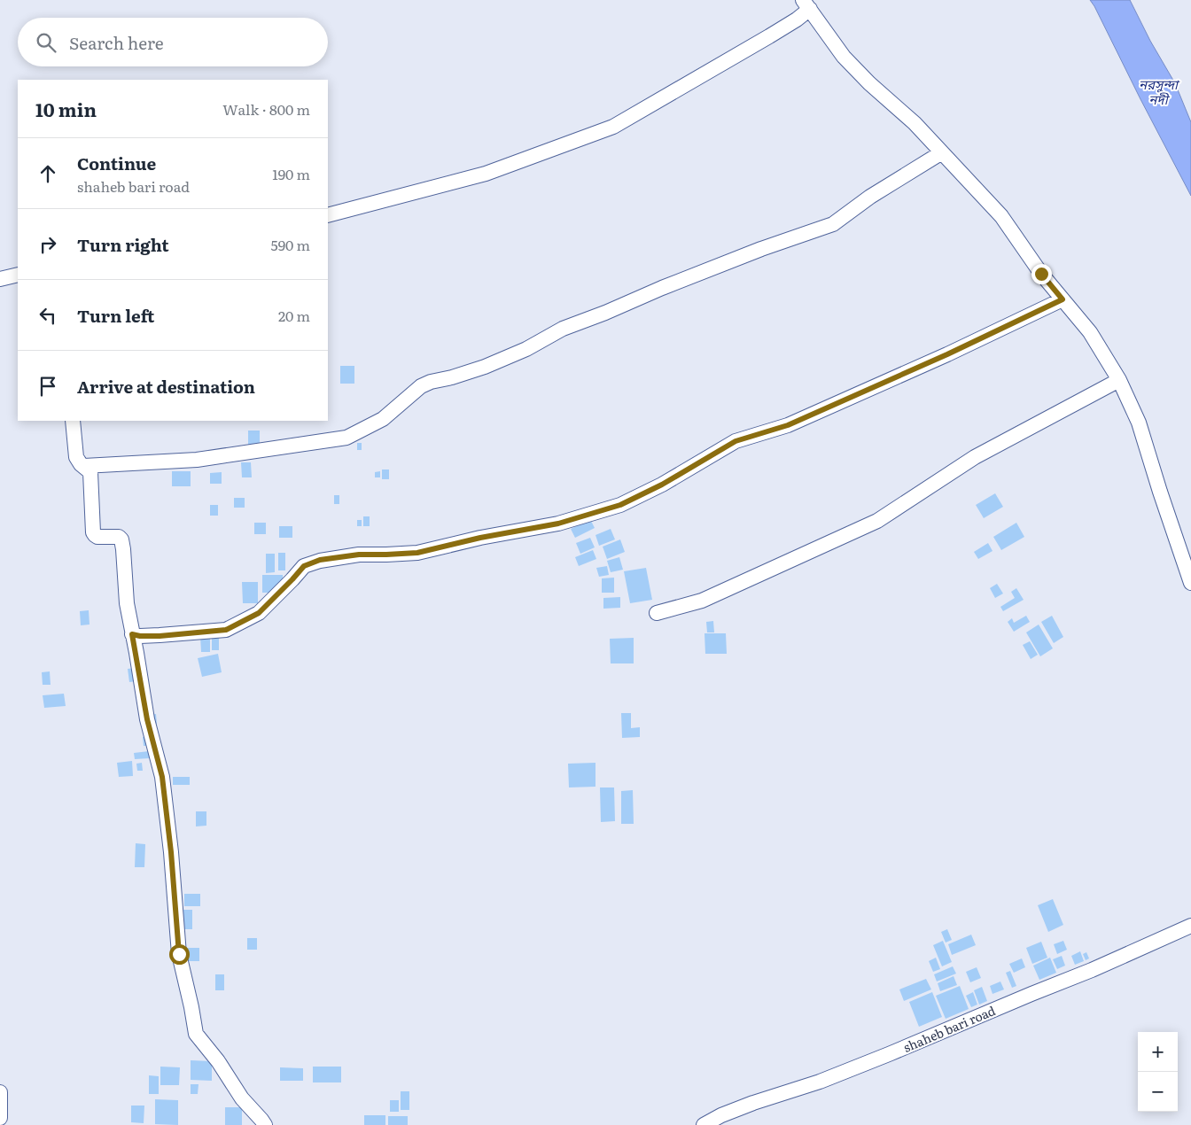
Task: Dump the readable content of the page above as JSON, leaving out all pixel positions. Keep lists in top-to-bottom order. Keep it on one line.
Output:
{"streets":{"street":["shaheb bari road"]},"water":["নরসুন্দা নদী"],"page":{"search":"Search here","heading":["10 min","Walk · 800 m"],"list":[["Continue","shaheb bari road","190 m"],["Turn right","590 m"],["Turn left","20 m"],"Arrive at destination"],"map_buttons":["+","−"]}}
